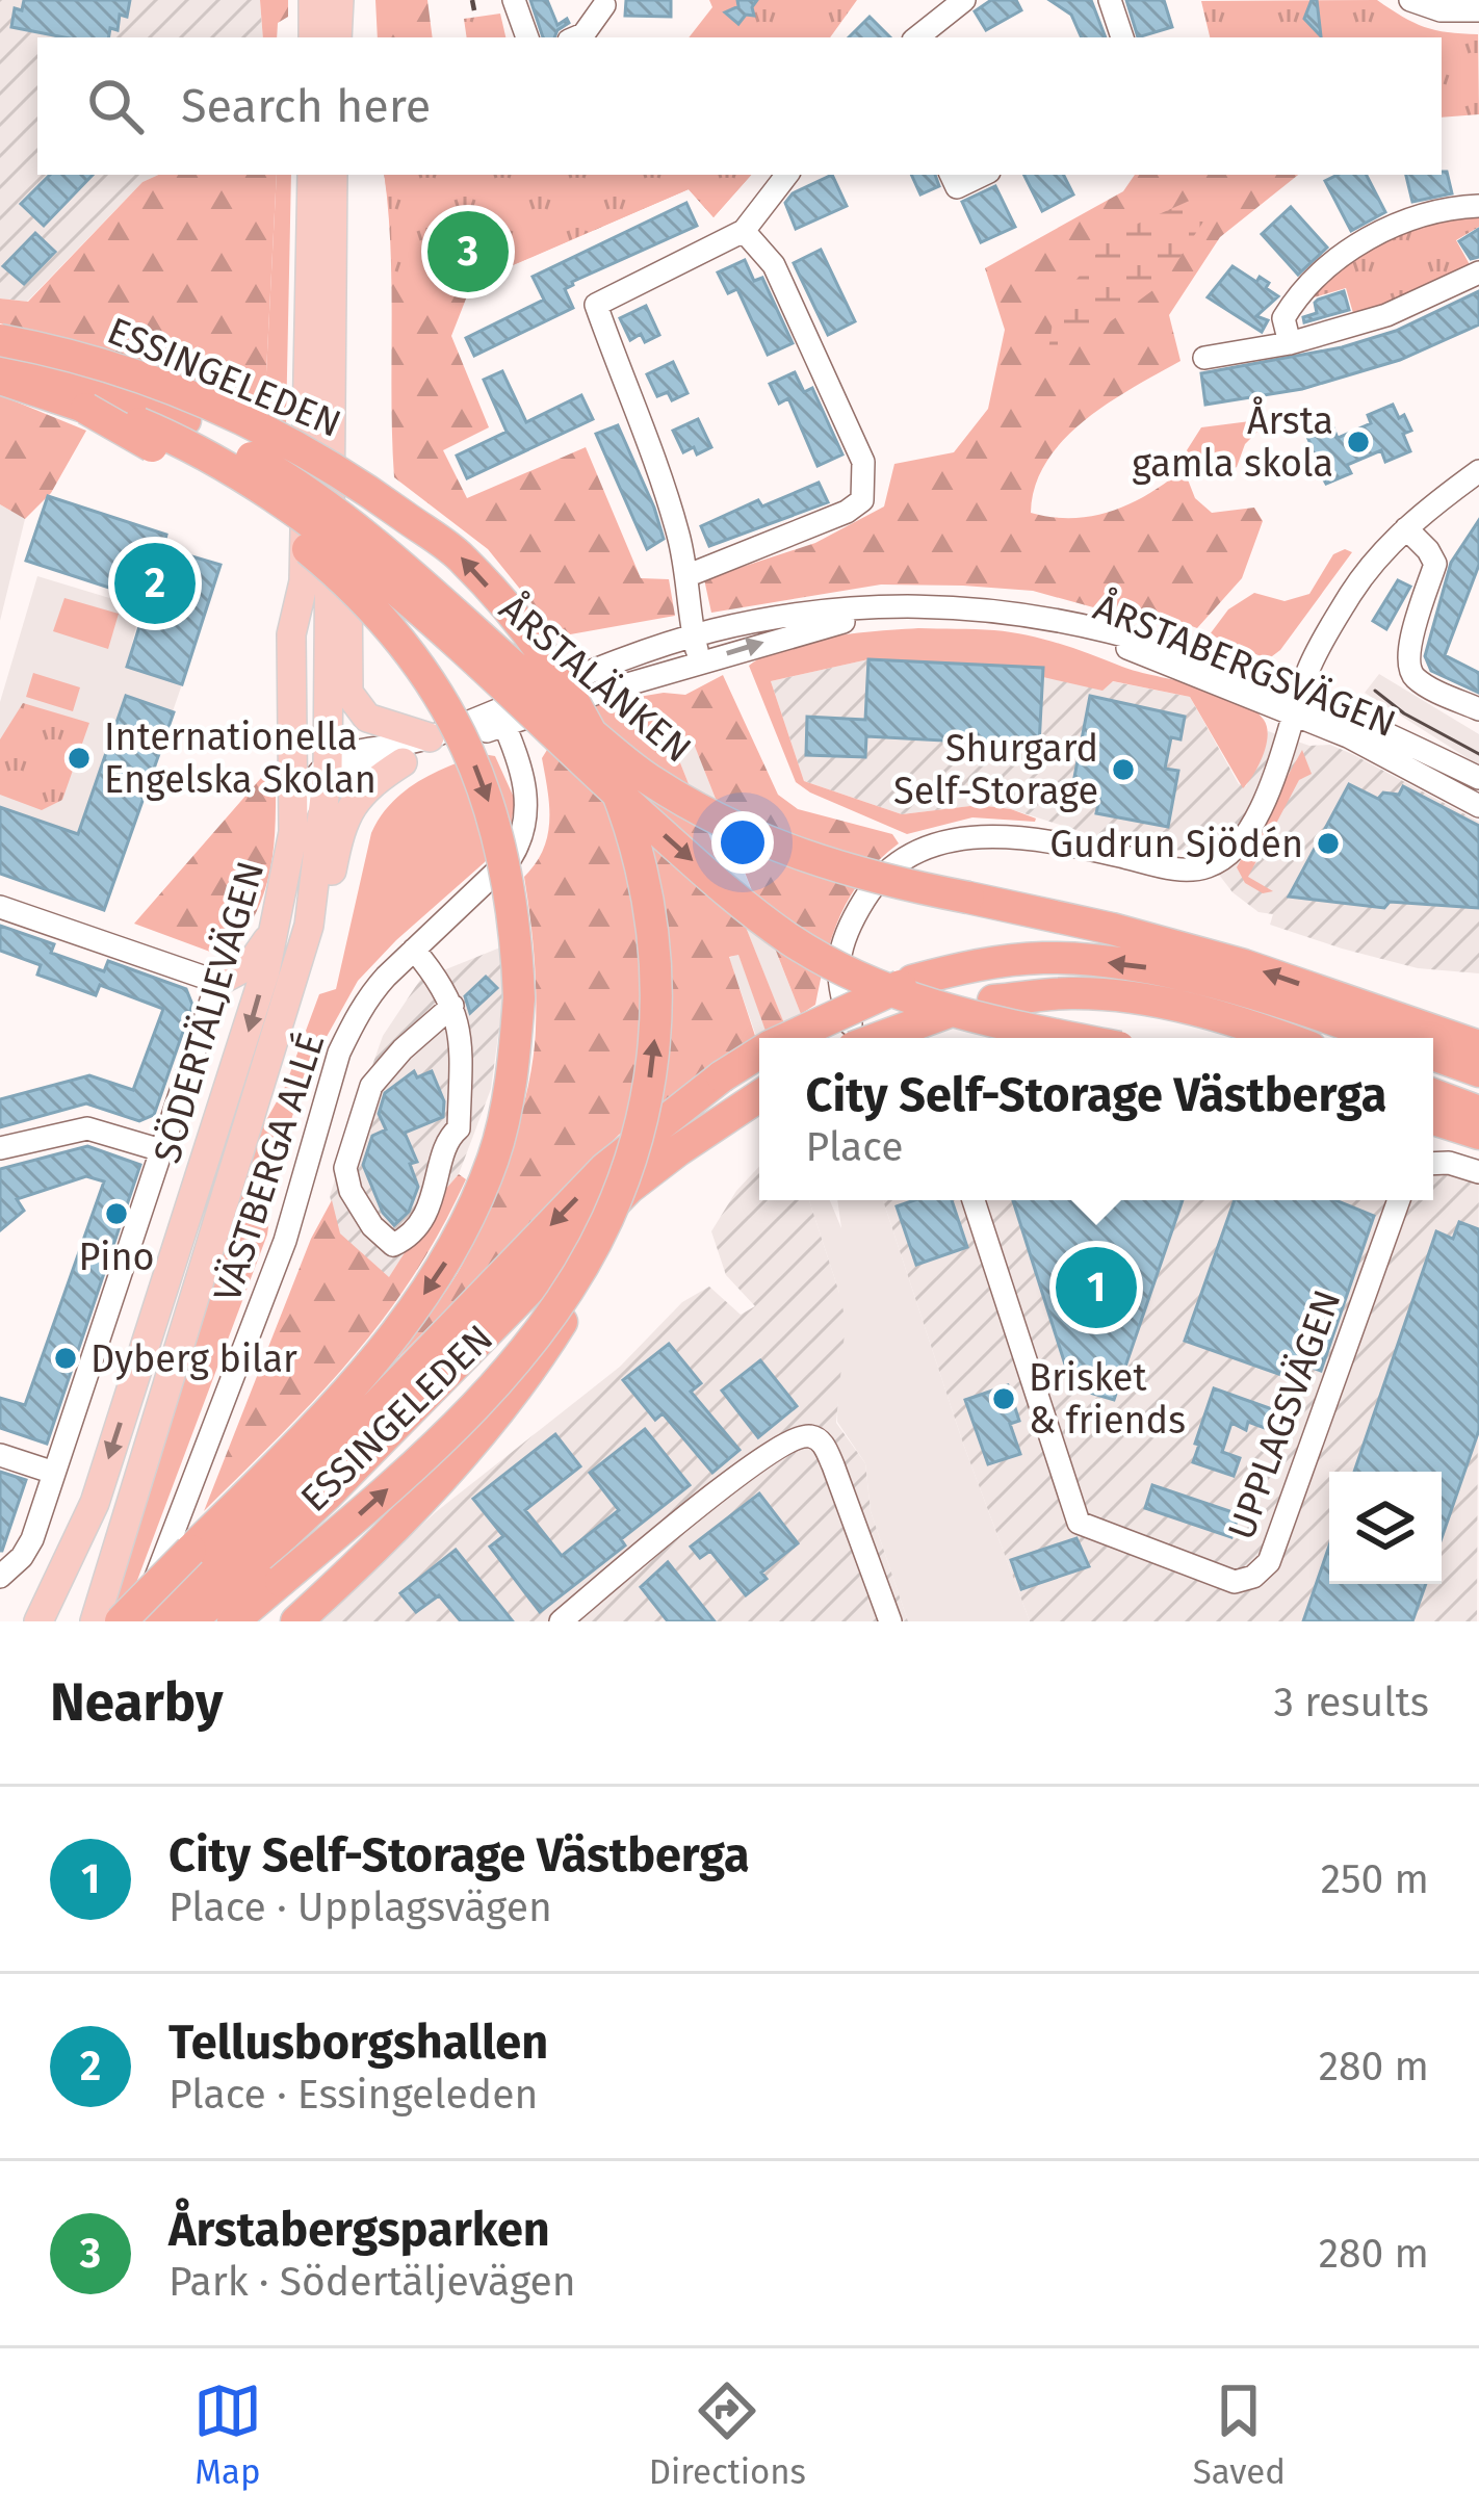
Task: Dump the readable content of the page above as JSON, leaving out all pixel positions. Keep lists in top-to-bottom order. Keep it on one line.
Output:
{"streets":{"highway":["ESSINGELEDEN","ÅRSTALÄNKEN"],"main road":["SÖDERTÄLJEVÄGEN"],"street":["ÅRSTABERGSVÄGEN","VÄSTBERGA ALLÉ","UPPLAGSVÄGEN"]},"crossings":[["ESSINGELEDEN","ÅRSTALÄNKEN"],["ÅRSTABERGSVÄGEN","SÖDERTÄLJEVÄGEN"],["ÅRSTABERGSVÄGEN","VÄSTBERGA ALLÉ"]],"places":["Årsta gamla skola","Internationella Engelska Skolan","Shurgard Self-Storage","Gudrun Sjödén","Pino","Dyberg bilar","Brisket & friends"],"page":{"search":"Search here","pins":["3","2","1"],"popup":["City Self-Storage Västberga","Place"],"heading":["Nearby","3 results"],"list":[{"mark":"1","name":"City Self-Storage Västberga","note":"Place · Upplagsvägen","value":"250 m"},{"mark":"2","name":"Tellusborgshallen","note":"Place · Essingeleden","value":"280 m"},{"mark":"3","name":"Årstabergsparken","note":"Park · Södertäljevägen","value":"280 m"}],"nav":["Map","Directions","Saved"]}}
